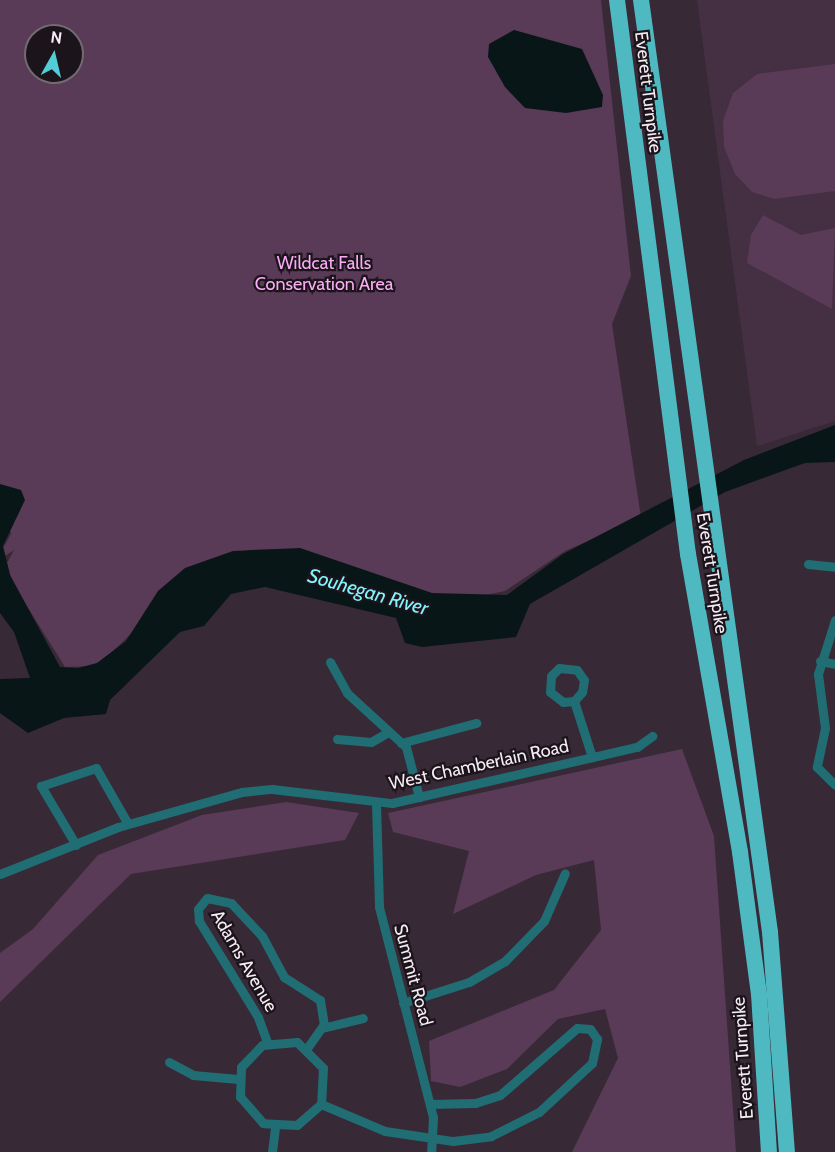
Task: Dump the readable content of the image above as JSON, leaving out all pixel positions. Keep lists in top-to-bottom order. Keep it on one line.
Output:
{"streets":{"highway":["Everett Turnpike"],"street":["West Chamberlain Road","Adams Avenue","Summit Road"]},"crossings":[["West Chamberlain Road","Summit Road"]],"water":["Souhegan River"],"parks":["Wildcat Falls Conservation Area"],"north":"top"}
